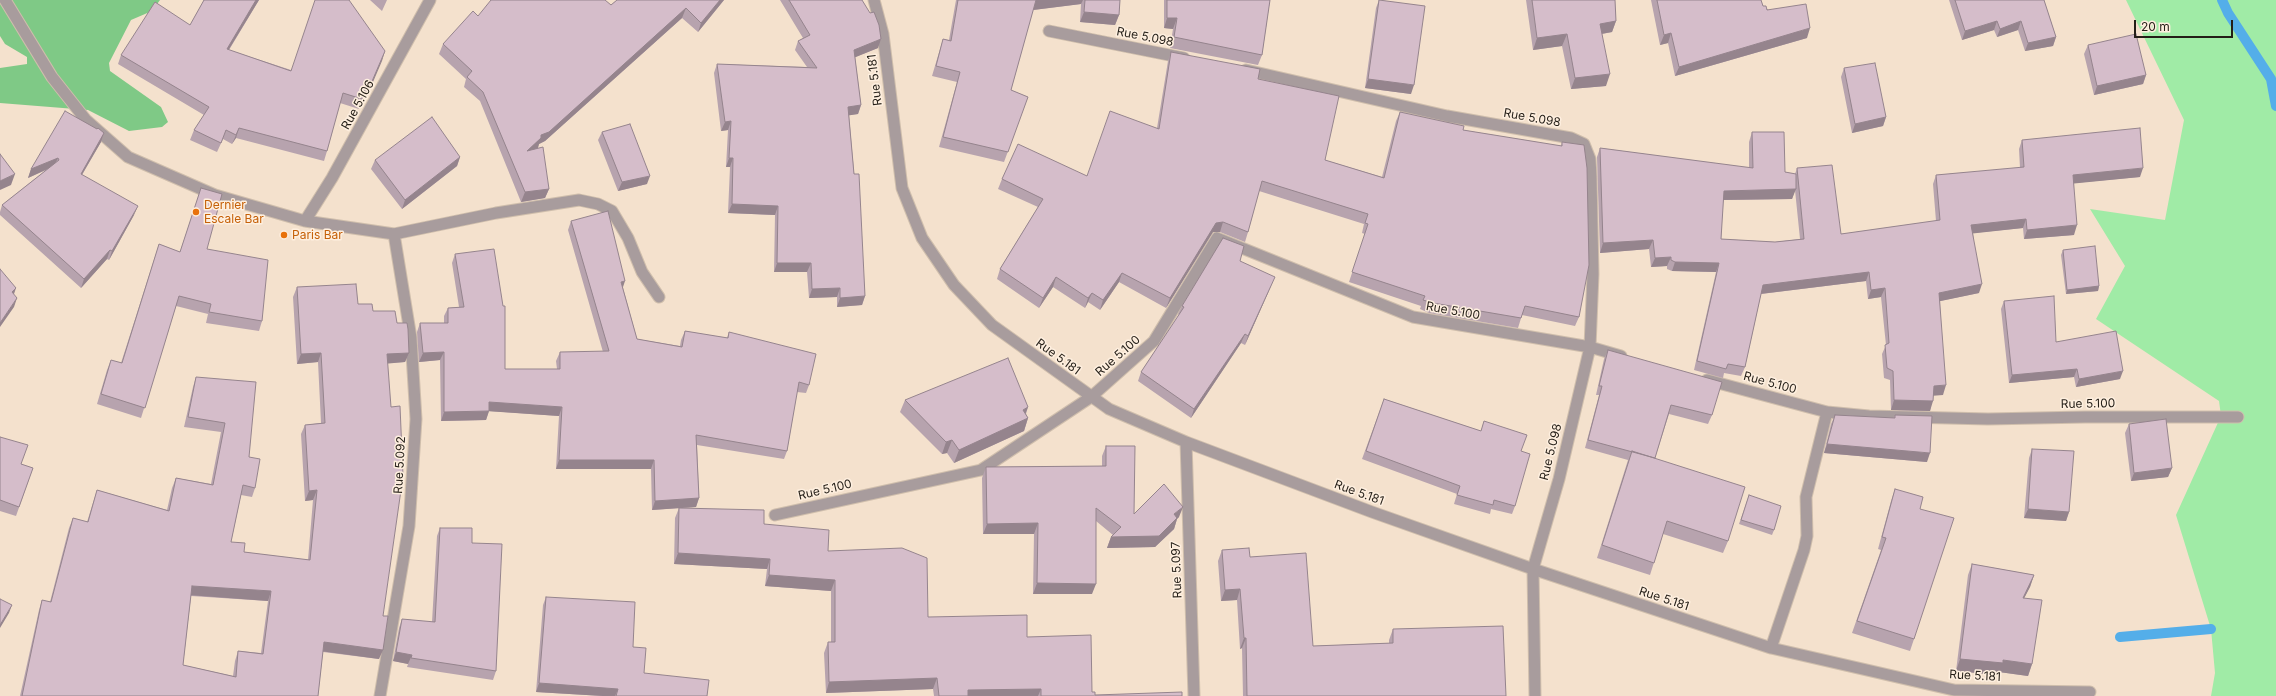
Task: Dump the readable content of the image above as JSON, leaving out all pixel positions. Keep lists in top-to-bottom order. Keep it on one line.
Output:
{"streets":{"street":["Rue 5.098","Rue 5.181","Rue 5.106","Rue 5.100","Rue 5.092","Rue 5.097"]},"crossings":[["Rue 5.098","Rue 5.181"],["Rue 5.098","Rue 5.100"],["Rue 5.181","Rue 5.100"],["Rue 5.181","Rue 5.097"]],"places":["Dernier Escale Bar","Paris Bar"],"scale_bar":"20 m"}
